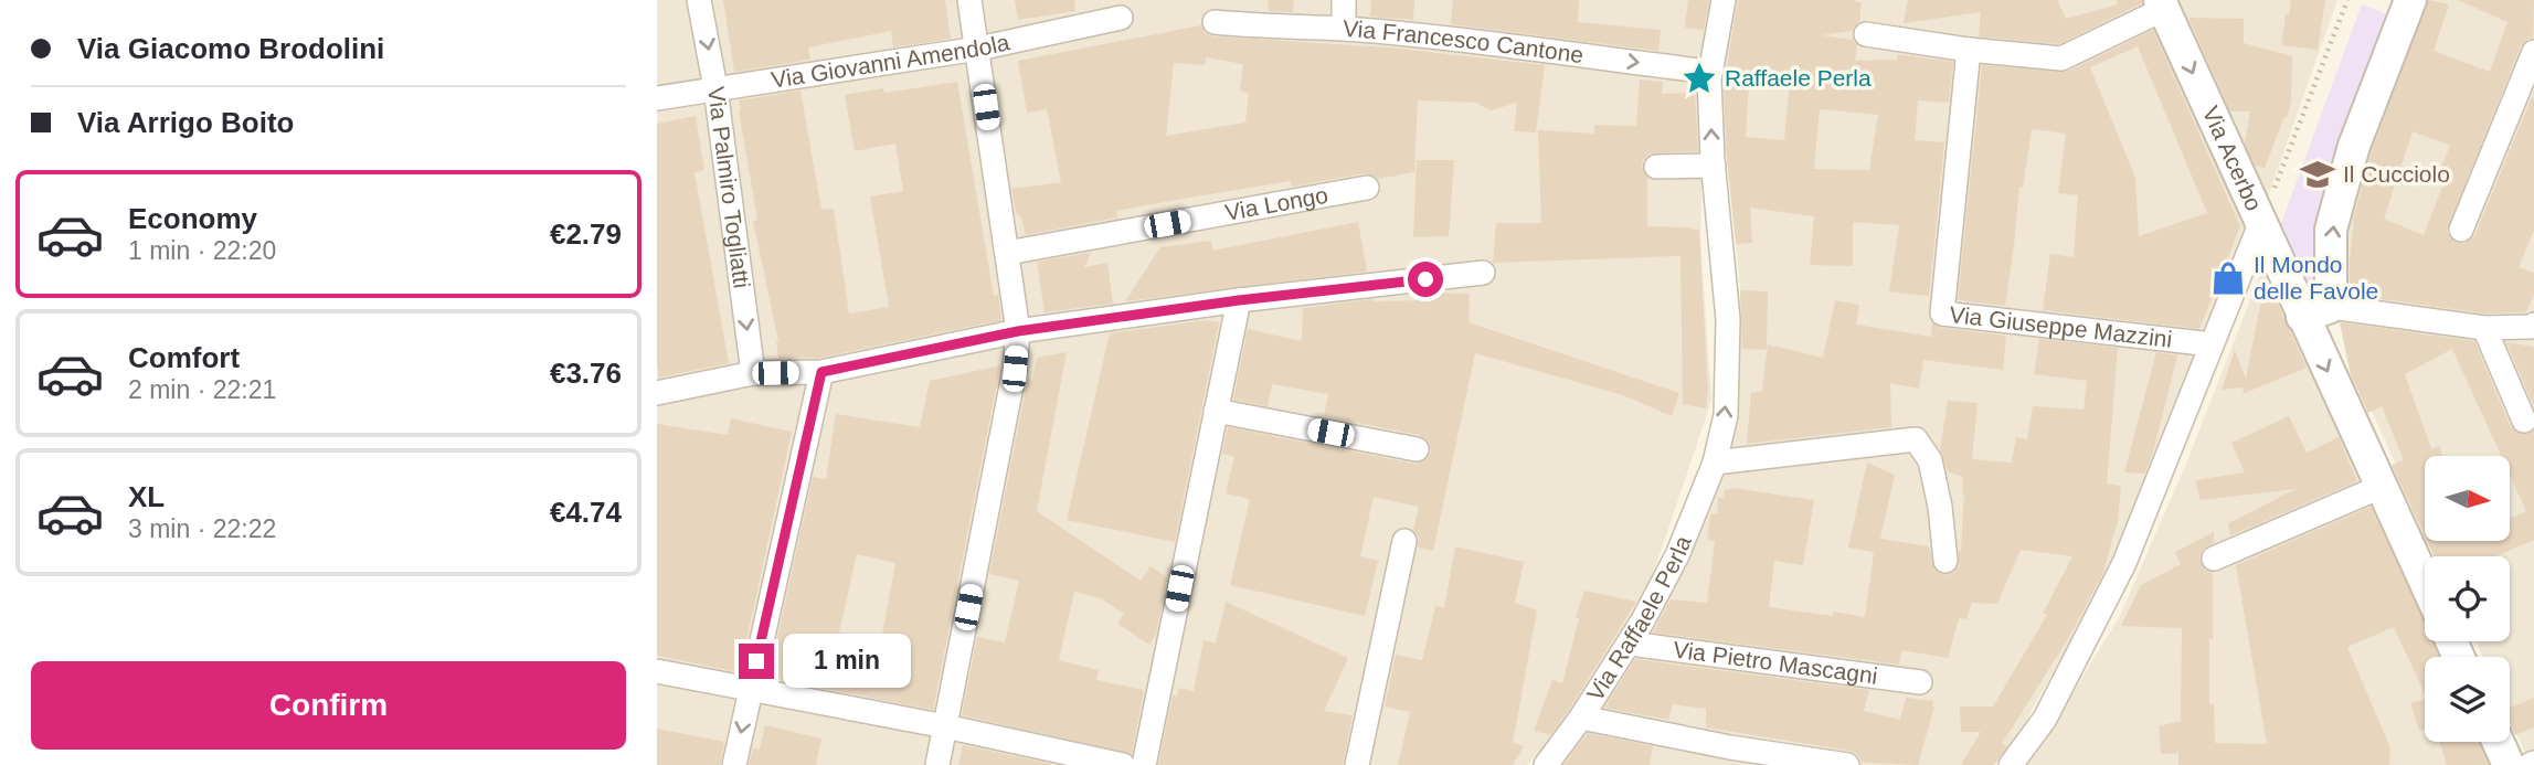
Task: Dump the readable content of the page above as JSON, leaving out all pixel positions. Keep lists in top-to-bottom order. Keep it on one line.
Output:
{"streets":{"street":["Via Francesco Cantone","Via Giovanni Amendola","Via Acerbo","Via Palmiro Togliatti","Via Longo","Via Giuseppe Mazzini","Via Raffaele Perla","Via Pietro Mascagni"]},"crossings":[["Via Francesco Cantone","Via Raffaele Perla"],["Via Giovanni Amendola","Via Palmiro Togliatti"],["Via Raffaele Perla","Via Pietro Mascagni"]],"one_way":["Via Francesco Cantone","Via Acerbo","Via Palmiro Togliatti","Via Raffaele Perla"],"places":{"place":["Raffaele Perla"],"school or university":["Il Cucciolo"],"shop":["Il Mondo delle Favole"]},"north":"right","page":{"banner":["Via Giacomo Brodolini","Via Arrigo Boito"],"list":[{"name":"Economy","note":"1 min · 22:20","value":"€2.79"},{"name":"Comfort","note":"2 min · 22:21","value":"€3.76"},{"name":"XL","note":"3 min · 22:22","value":"€4.74"}],"bubble":"1 min","buttons":"Confirm"}}
